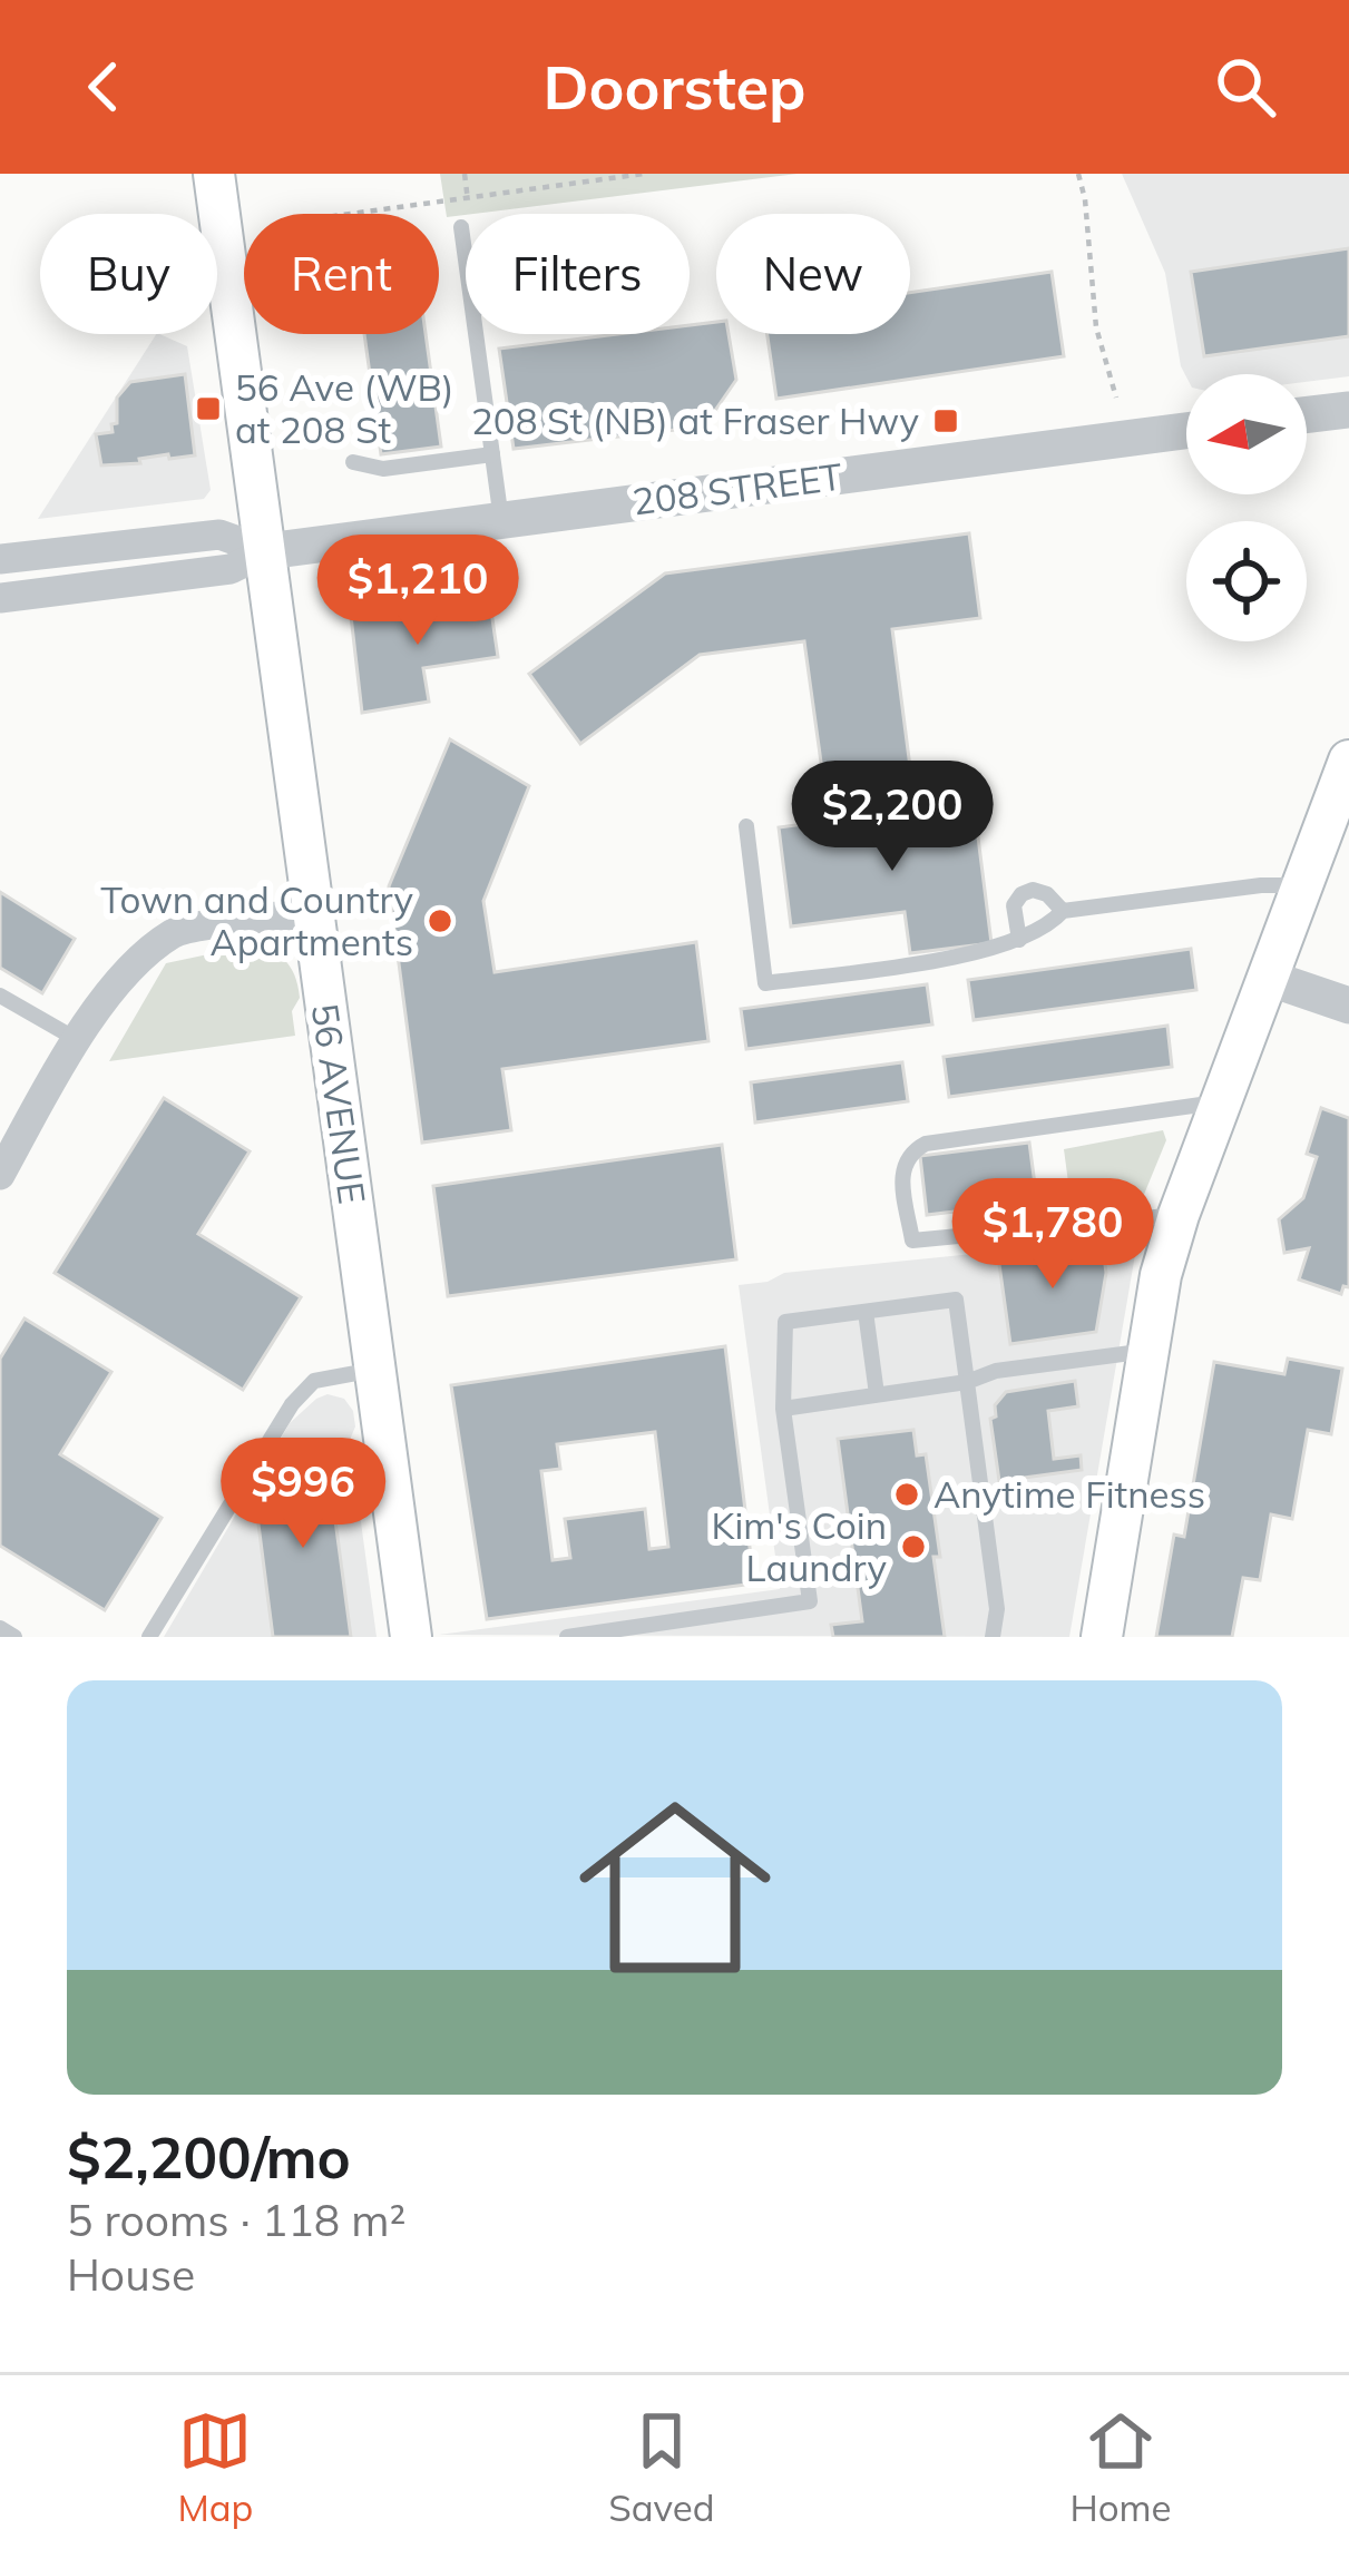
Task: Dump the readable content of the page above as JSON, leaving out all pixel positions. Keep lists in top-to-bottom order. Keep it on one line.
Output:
{"streets":{"main road":["56 AVENUE"],"street":["208 STREET"]},"crossings":[["208 STREET","56 AVENUE"]],"places":{"transit":["56 Ave (WB) at 208 St","208 St (NB) at Fraser Hwy"],"other":["Town and Country Apartments","Anytime Fitness","Kim's Coin Laundry"]},"north":"left","page":{"header":"Doorstep","chip":["Buy","Rent","Filters","New"],"price":["$1,210","$2,200","$1,780","$996"],"list":[{"name":"$2,200/mo","note":"5 rooms · 118 m² · House"}],"tabs":["Map","Saved","Home"]}}
